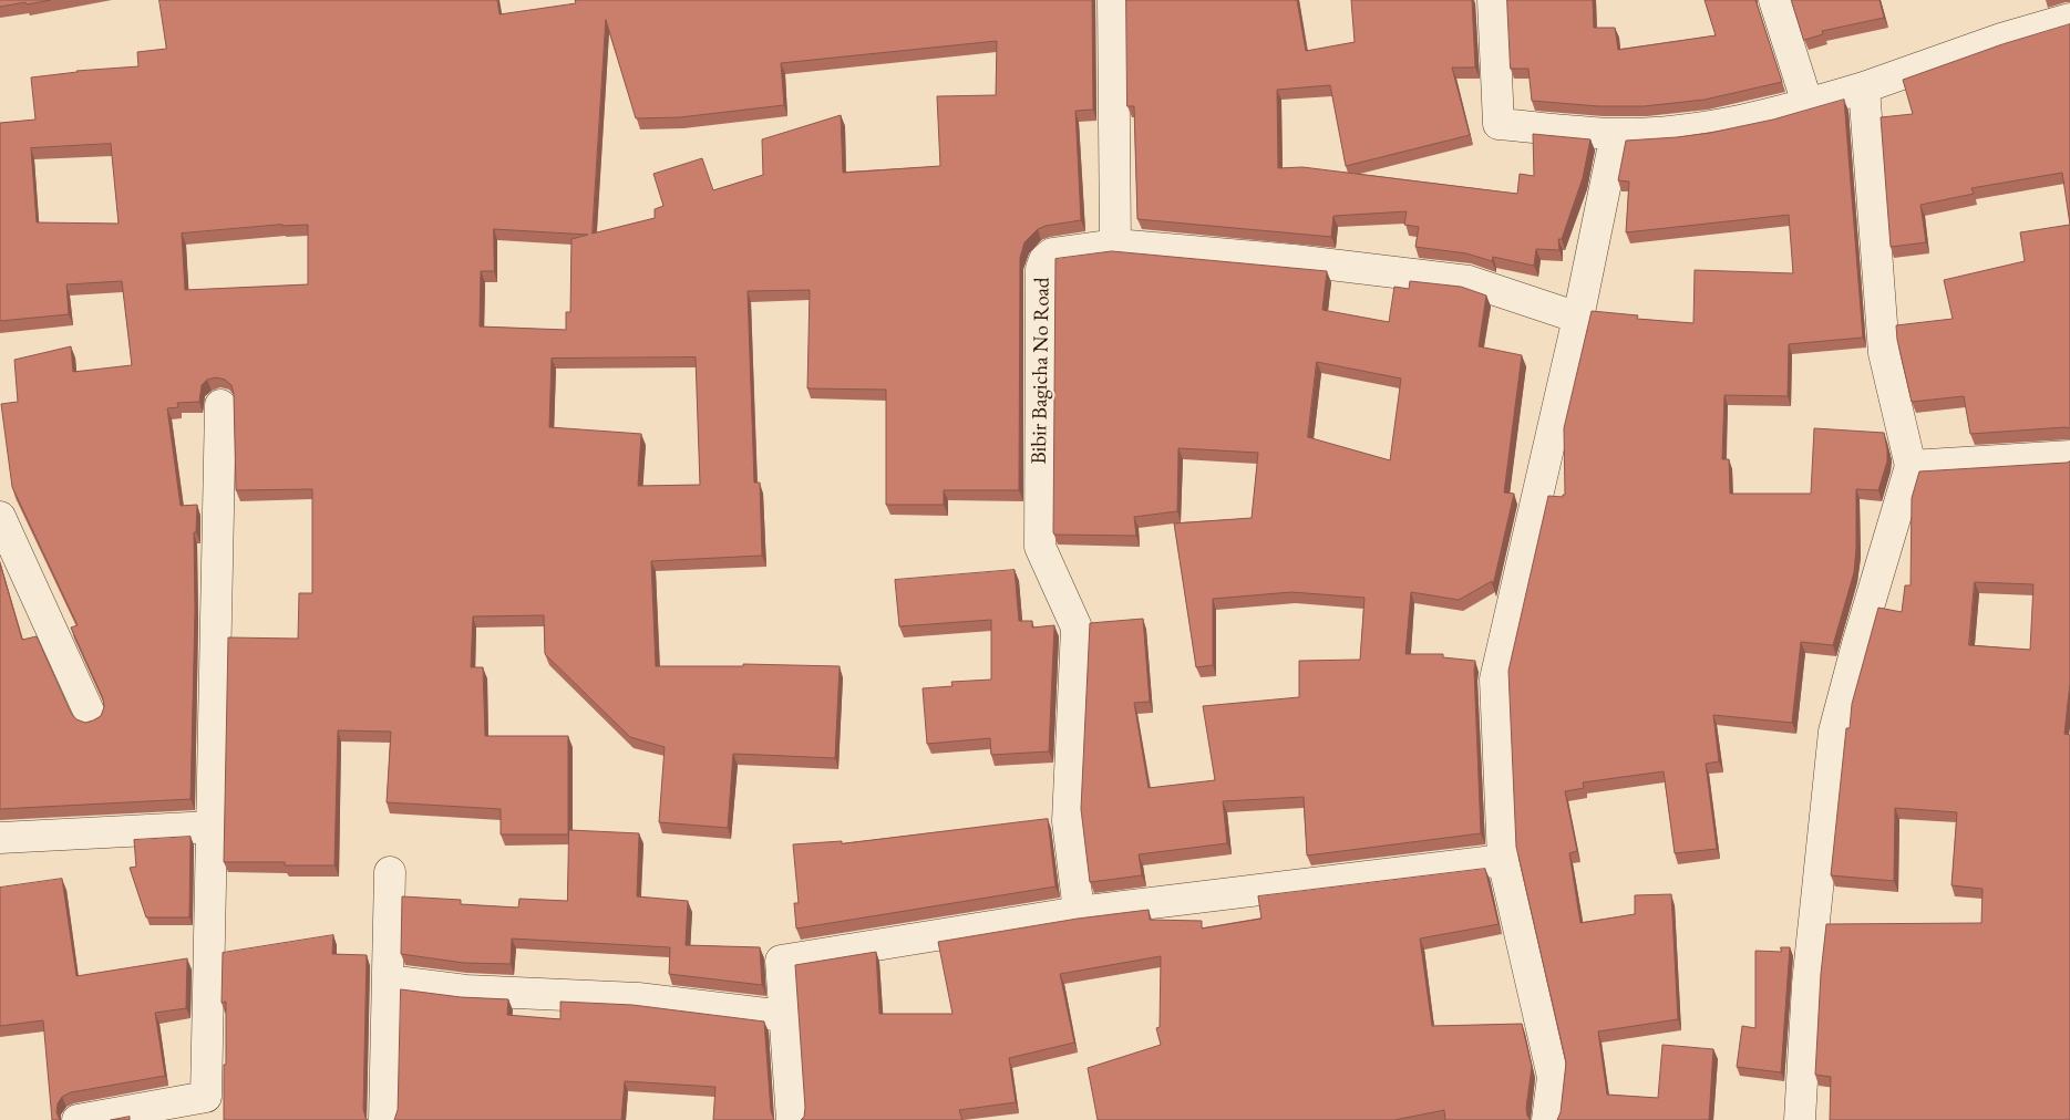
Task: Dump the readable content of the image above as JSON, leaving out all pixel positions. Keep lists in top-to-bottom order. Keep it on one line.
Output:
{"streets":{"street":["Bibir Bagicha No Road"]}}
